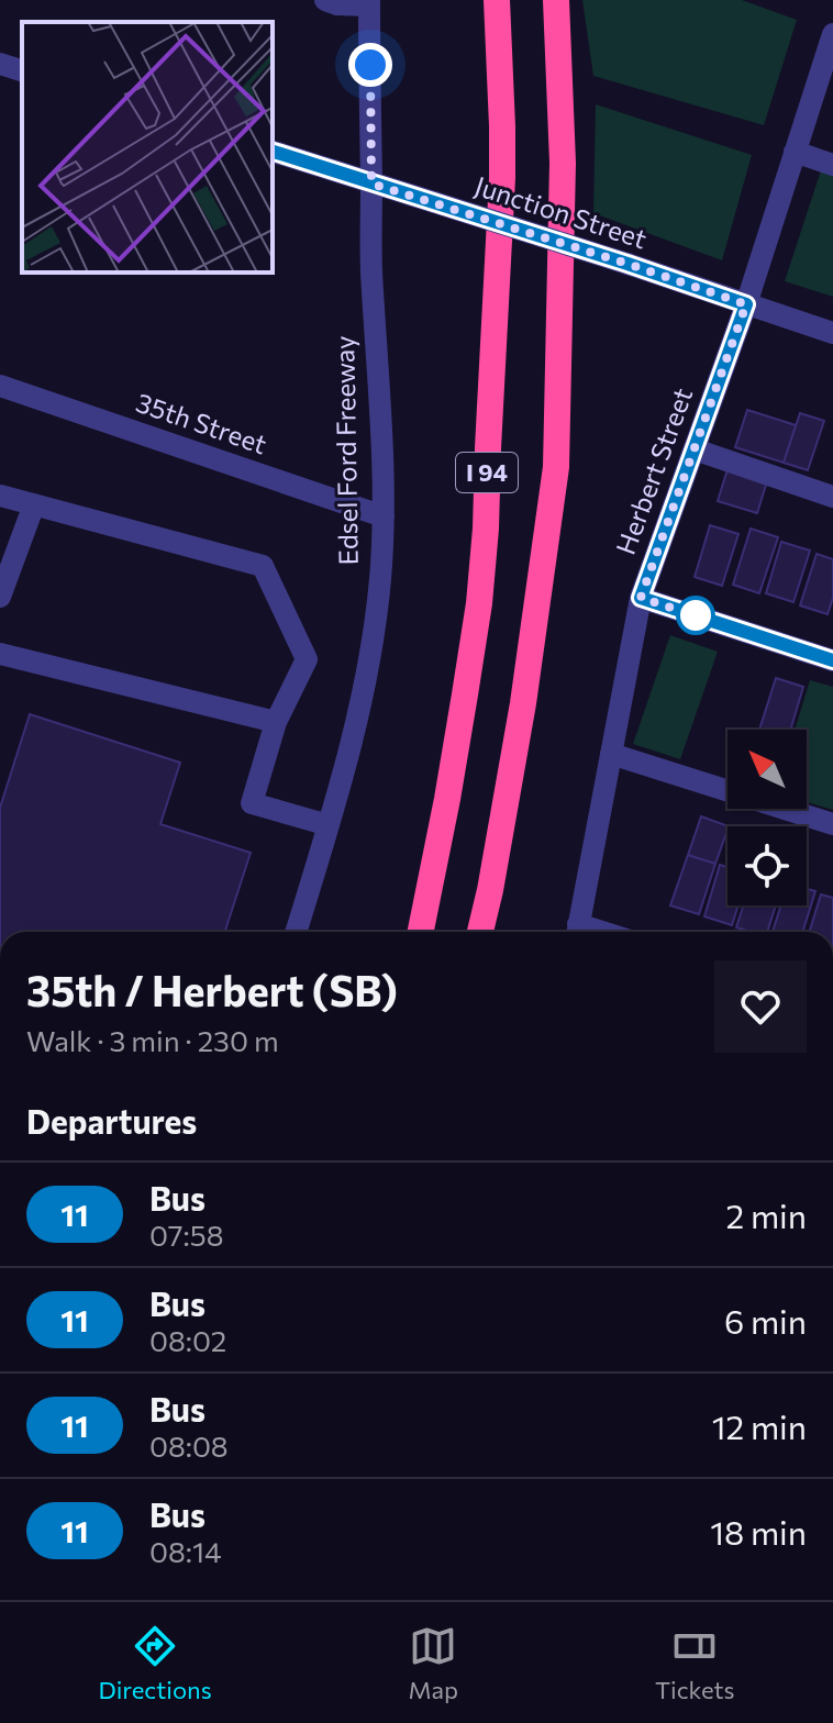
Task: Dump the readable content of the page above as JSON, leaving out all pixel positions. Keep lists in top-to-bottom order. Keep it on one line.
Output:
{"streets":{"highway":["I 94"],"street":["Junction Street","35th Street","Edsel Ford Freeway","Herbert Street"]},"crossings":[["Junction Street","Edsel Ford Freeway"],["Junction Street","Herbert Street"],["35th Street","Edsel Ford Freeway"]],"lines":["bus line 11"],"north":"top left","page":{"heading":[["35th / Herbert (SB)","Walk · 3 min · 230 m"],"Departures"],"list":[{"mark":"11","name":"Bus","note":"07:58","value":"2 min"},{"mark":"11","name":"Bus","note":"08:02","value":"6 min"},{"mark":"11","name":"Bus","note":"08:08","value":"12 min"},{"mark":"11","name":"Bus","note":"08:14","value":"18 min"}],"tabs":["Directions","Map","Tickets"]}}
